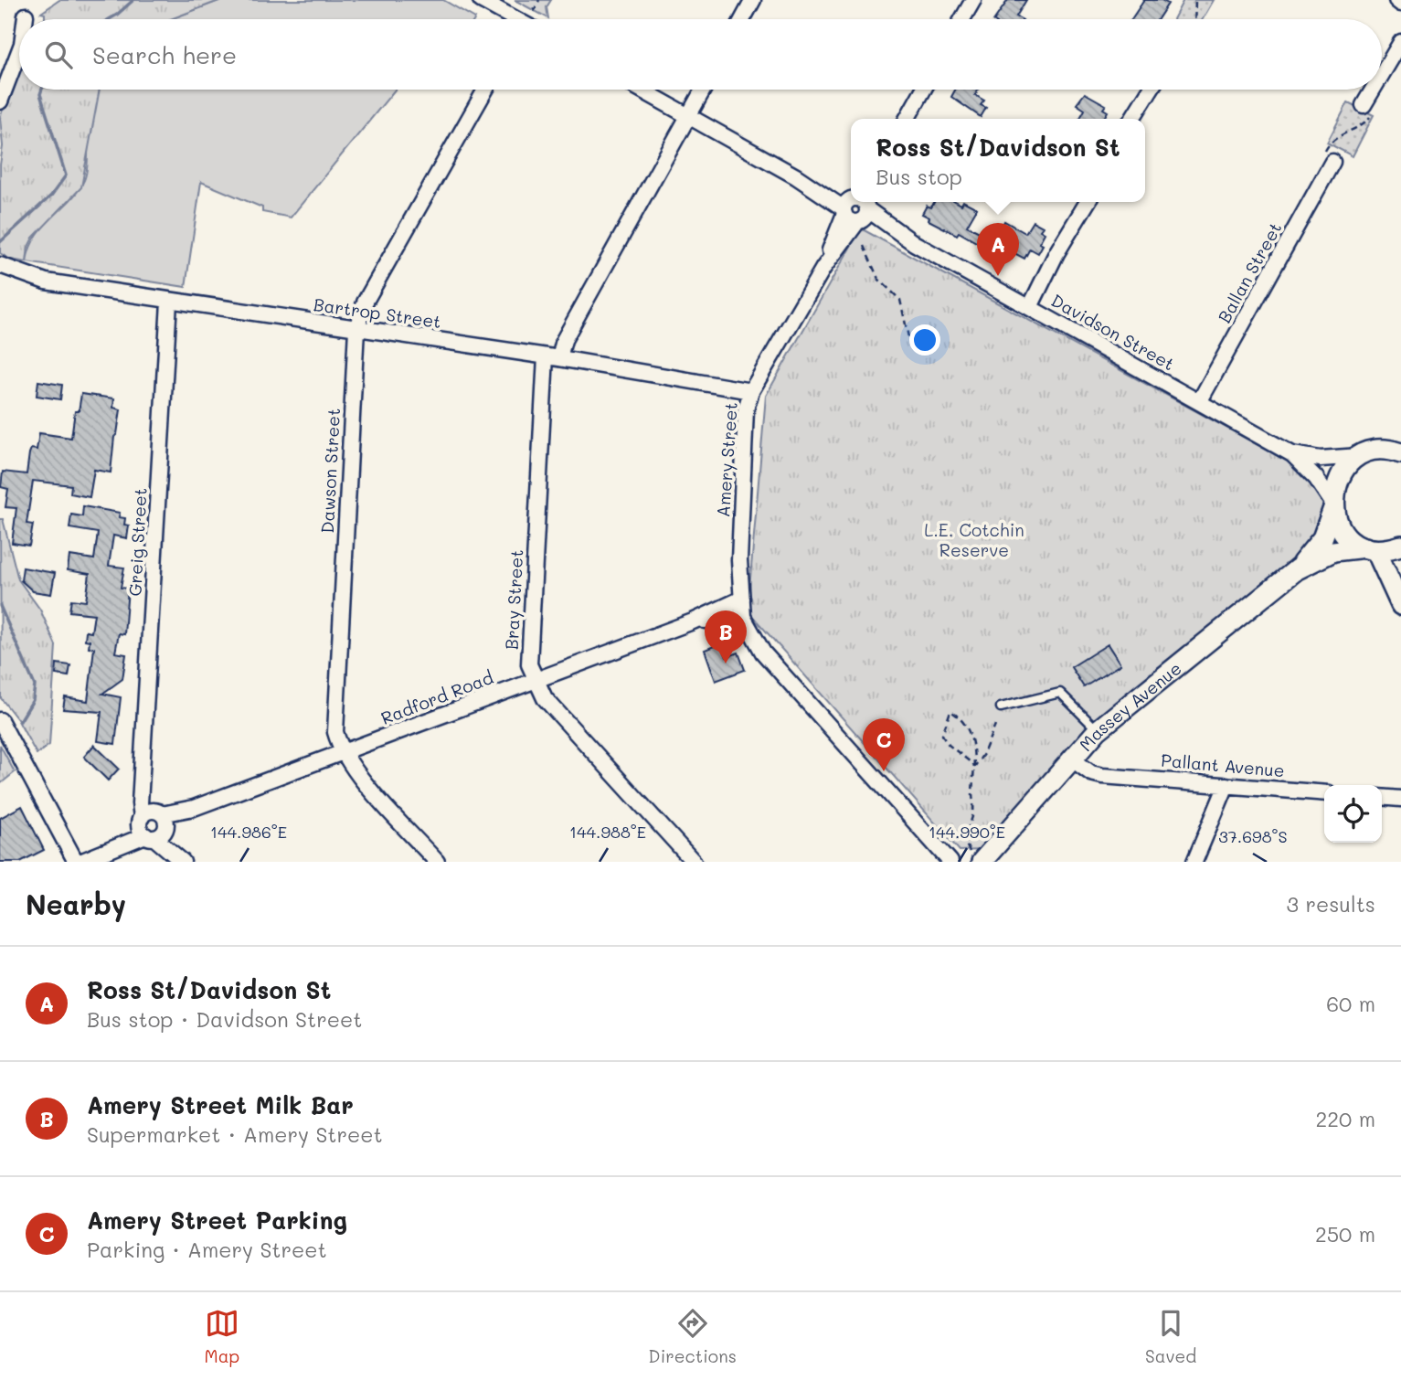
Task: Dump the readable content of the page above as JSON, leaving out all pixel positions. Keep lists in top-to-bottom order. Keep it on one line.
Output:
{"streets":{"street":["Ballan Street","Bartrop Street","Davidson Street","Amery Street","Dawson Street","Greig Street","Bray Street","Radford Road","Massey Avenue","Pallant Avenue"]},"crossings":[["Ballan Street","Davidson Street"],["Bartrop Street","Amery Street"],["Bartrop Street","Dawson Street"],["Bartrop Street","Greig Street"],["Bartrop Street","Bray Street"],["Davidson Street","Amery Street"],["Davidson Street","Bray Street"],["Davidson Street","Massey Avenue"],["Amery Street","Radford Road"],["Dawson Street","Radford Road"],["Greig Street","Radford Road"],["Bray Street","Radford Road"],["Massey Avenue","Pallant Avenue"]],"parks":["L.E. Cotchin Reserve"],"page":{"search":"Search here","popup":["Ross St/Davidson St","Bus stop"],"pins":["A","B","C"],"heading":["Nearby","3 results"],"list":[{"mark":"A","name":"Ross St/Davidson St","note":"Bus stop · Davidson Street","value":"60 m"},{"mark":"B","name":"Amery Street Milk Bar","note":"Supermarket · Amery Street","value":"220 m"},{"mark":"C","name":"Amery Street Parking","note":"Parking · Amery Street","value":"250 m"}],"nav":["Map","Directions","Saved"]},"coordinates":["144.986°E","144.988°E","144.990°E","37.698°S"]}
